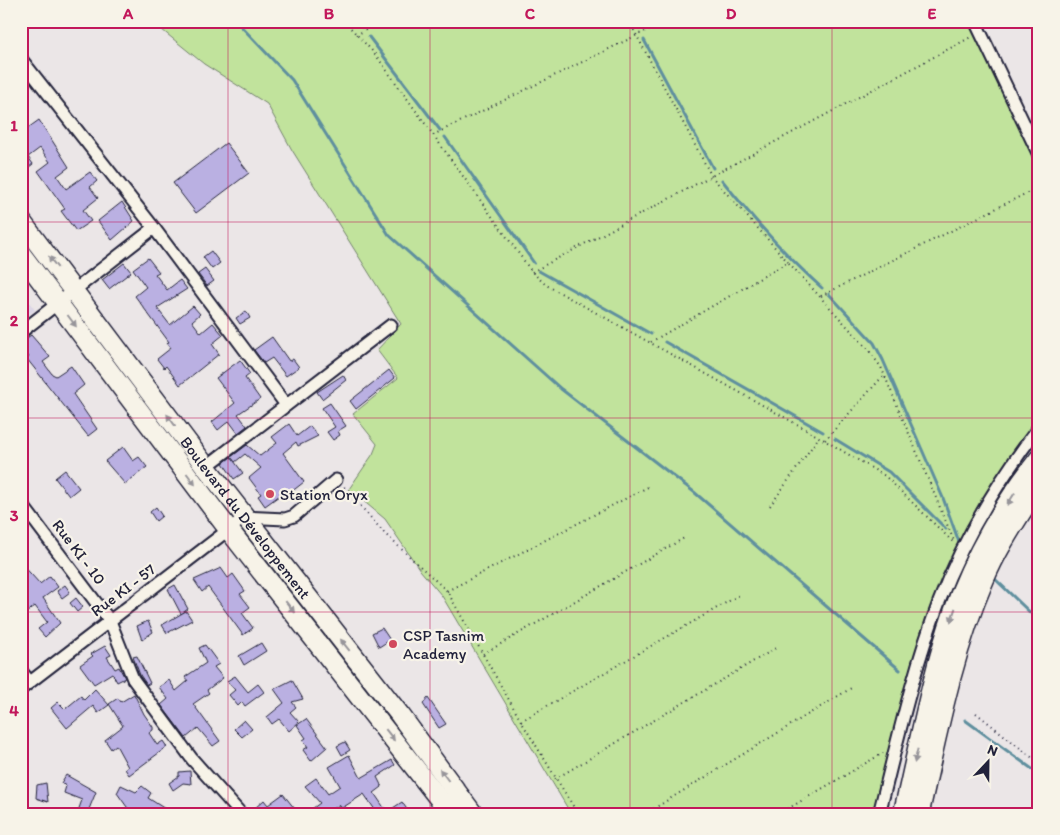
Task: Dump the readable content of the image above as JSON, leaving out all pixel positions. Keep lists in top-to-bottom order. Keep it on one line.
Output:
{"streets":{"highway":["Boulevard du Développement"],"street":["Rue KI - 10","Rue KI - 57"]},"crossings":[["Boulevard du Développement","Rue KI - 57"],["Rue KI - 10","Rue KI - 57"]],"places":["Station Oryx","CSP Tasnim Academy"],"north":"top","grid":{"columns":["A","B","C","D","E"],"rows":["1","2","3","4"]}}
